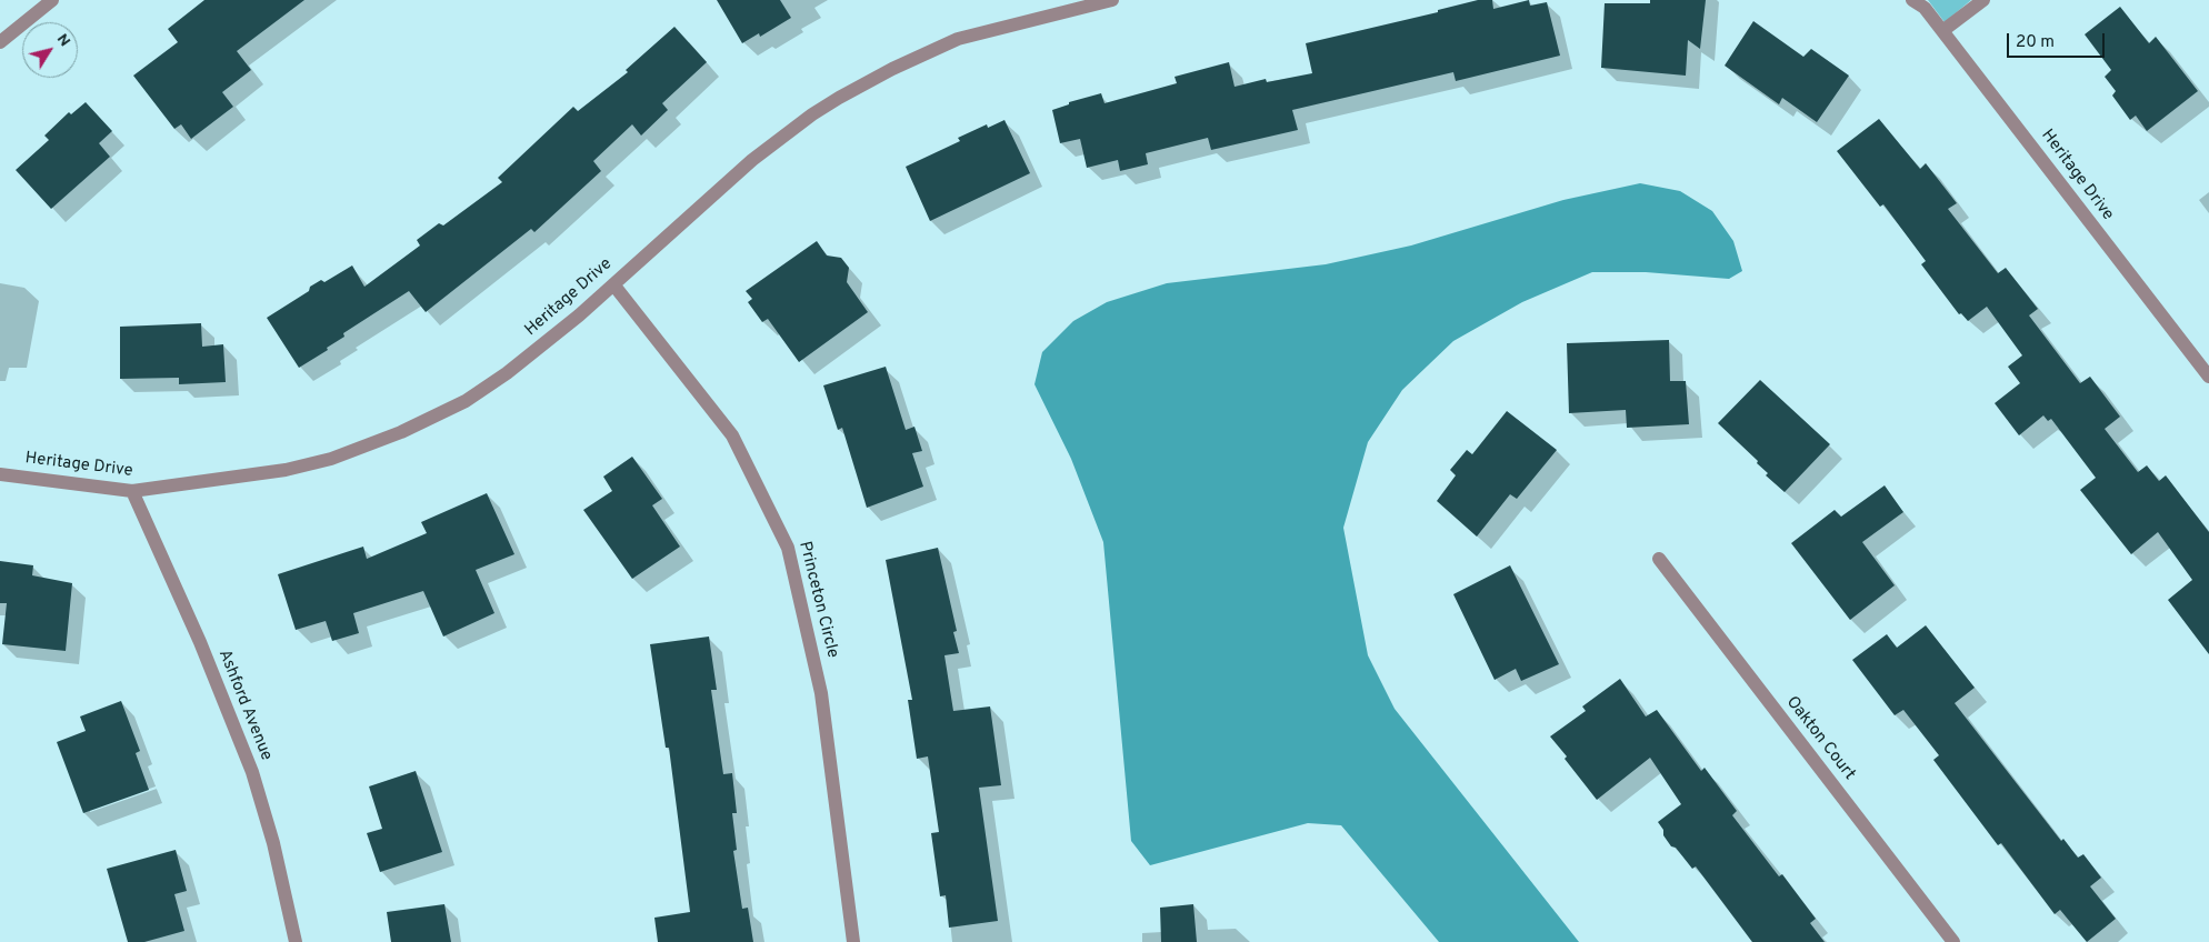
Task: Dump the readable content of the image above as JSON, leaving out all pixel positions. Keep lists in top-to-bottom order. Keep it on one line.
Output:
{"streets":{"street":["Heritage Drive","Princeton Circle","Ashford Avenue","Oakton Court"]},"crossings":[["Heritage Drive","Princeton Circle"],["Heritage Drive","Ashford Avenue"]],"scale_bar":"20 m","north":"top right"}
